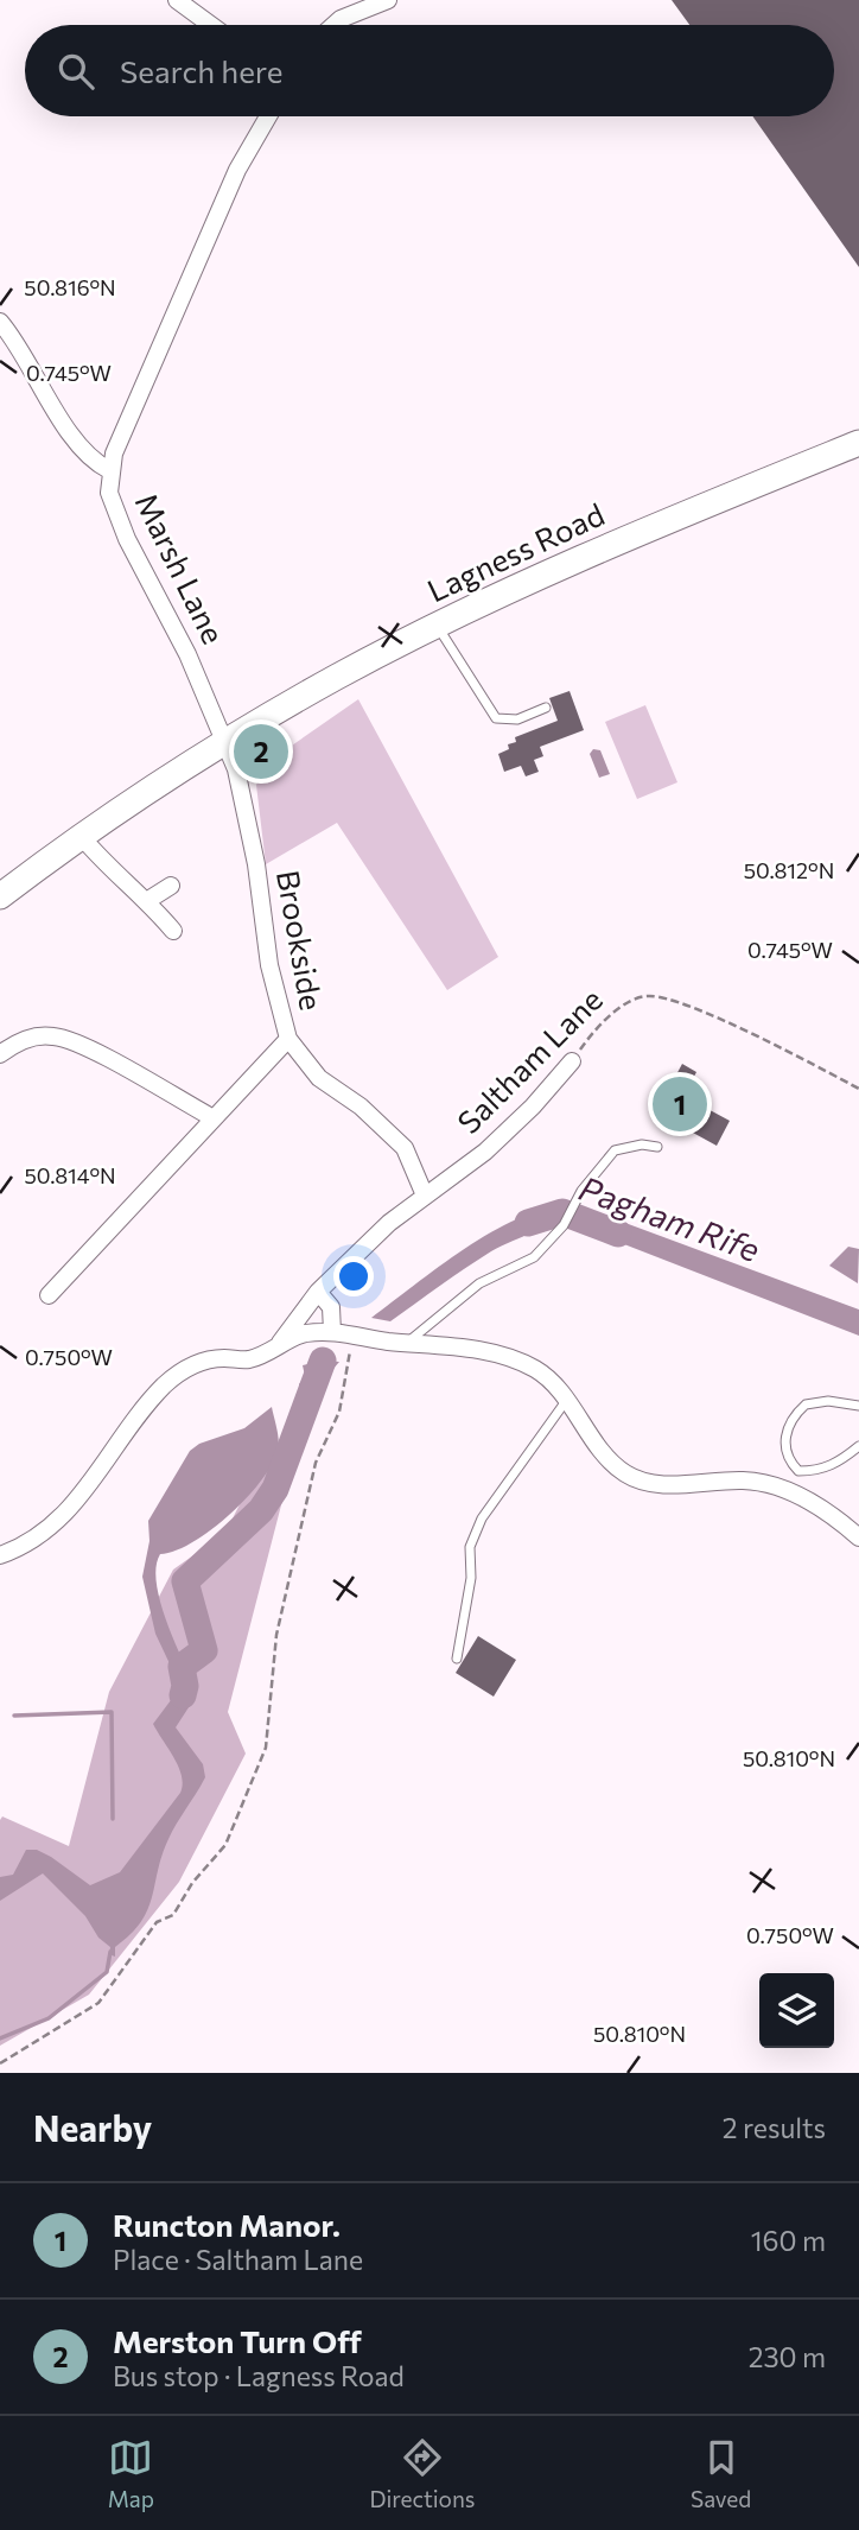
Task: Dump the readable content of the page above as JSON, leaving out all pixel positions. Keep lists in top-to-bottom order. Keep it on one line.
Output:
{"streets":{"main road":["Lagness Road"],"street":["Marsh Lane","Brookside","Saltham Lane"]},"crossings":[["Lagness Road","Marsh Lane"],["Lagness Road","Brookside"],["Marsh Lane","Brookside"],["Brookside","Saltham Lane"]],"water":["Pagham Rife"],"page":{"search":"Search here","pins":["2","1"],"heading":["Nearby","2 results"],"list":[{"mark":"1","name":"Runcton Manor.","note":"Place · Saltham Lane","value":"160 m"},{"mark":"2","name":"Merston Turn Off","note":"Bus stop · Lagness Road","value":"230 m"}],"nav":["Map","Directions","Saved"]},"coordinates":["50.816°N","0.745°W","50.812°N","50.814°N","0.750°W","50.810°N"]}
